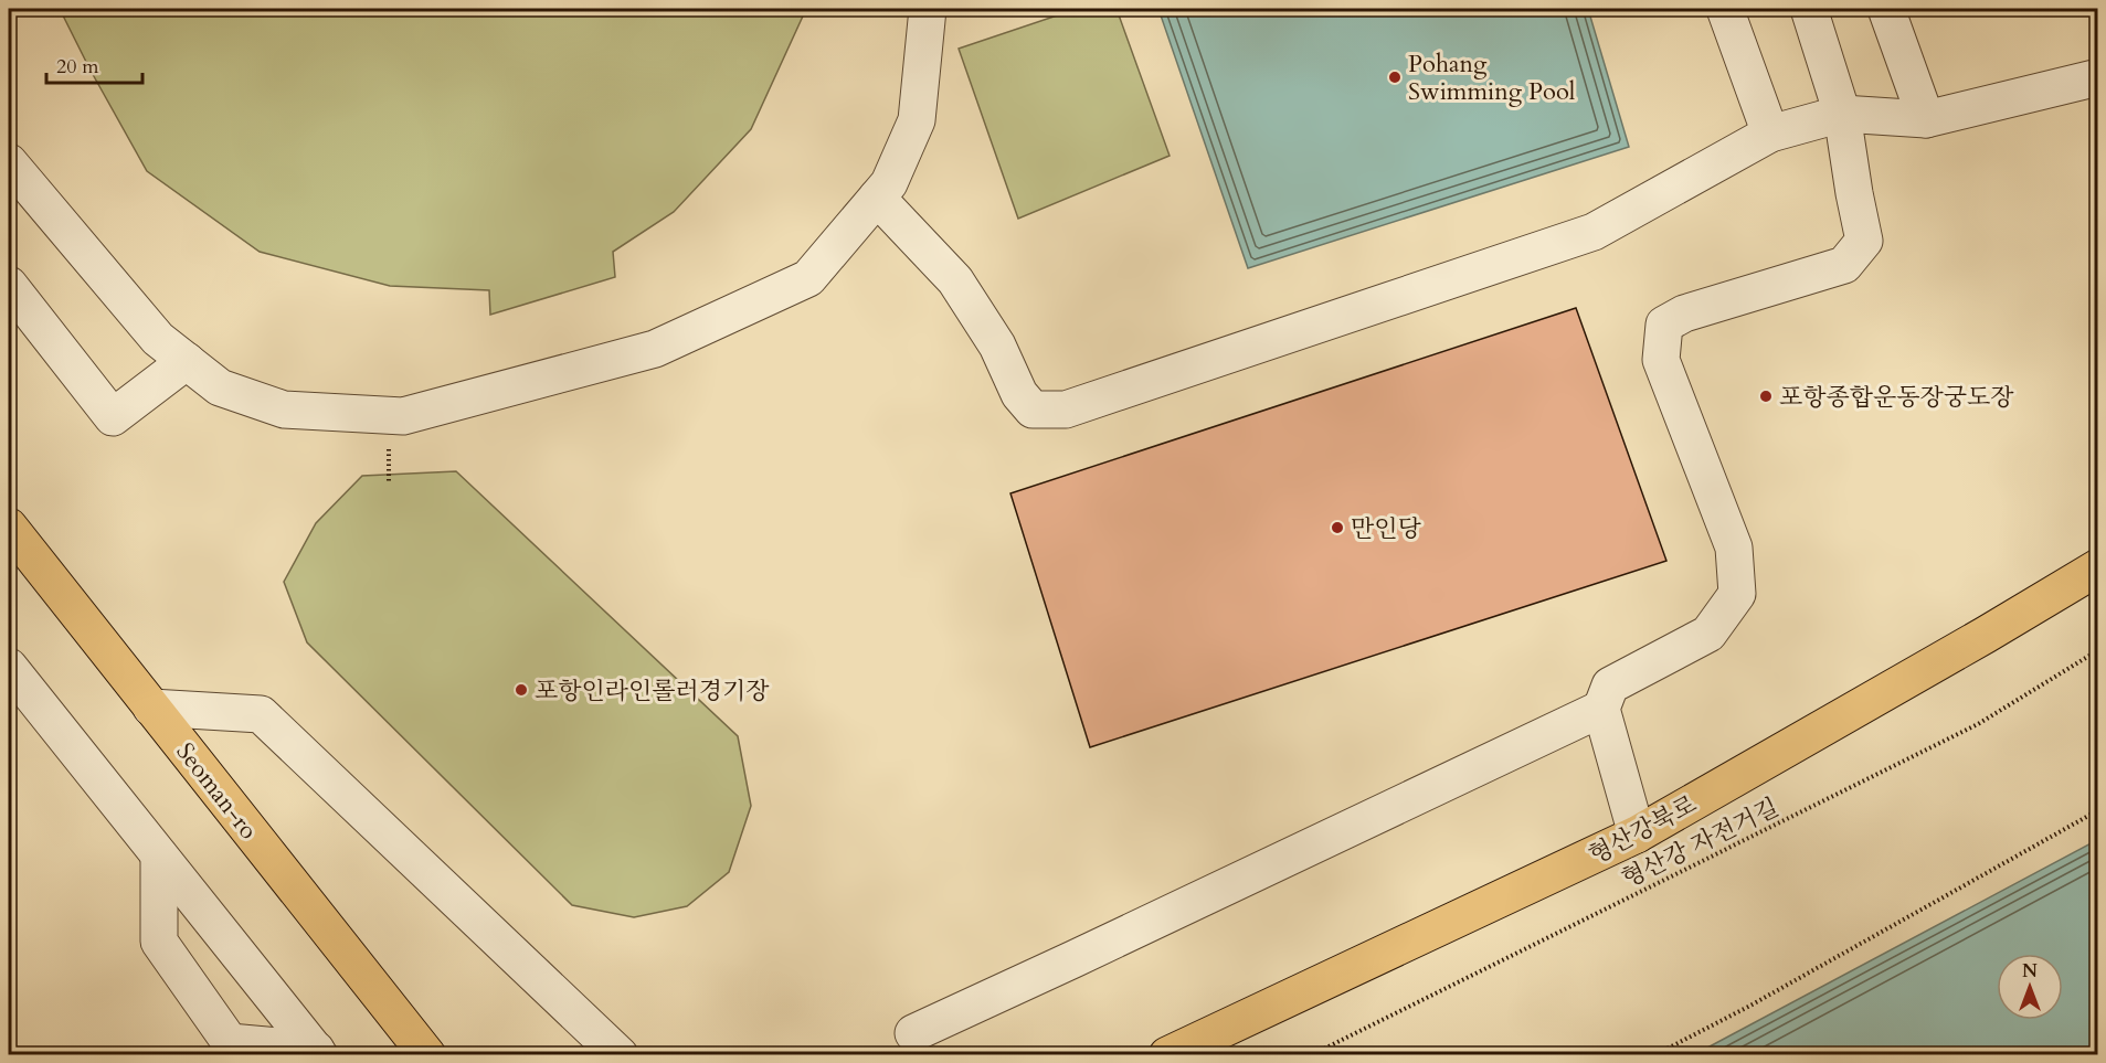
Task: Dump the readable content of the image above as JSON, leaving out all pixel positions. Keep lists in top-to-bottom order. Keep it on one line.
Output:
{"streets":{"main road":["Seoman-ro","형산강북로"],"path":["형산강 자전거길"]},"places":["Pohang Swimming Pool","포항종합운동장궁도장","만인당","포항인라인롤러경기장"],"scale_bar":"20 m","north":"top"}
